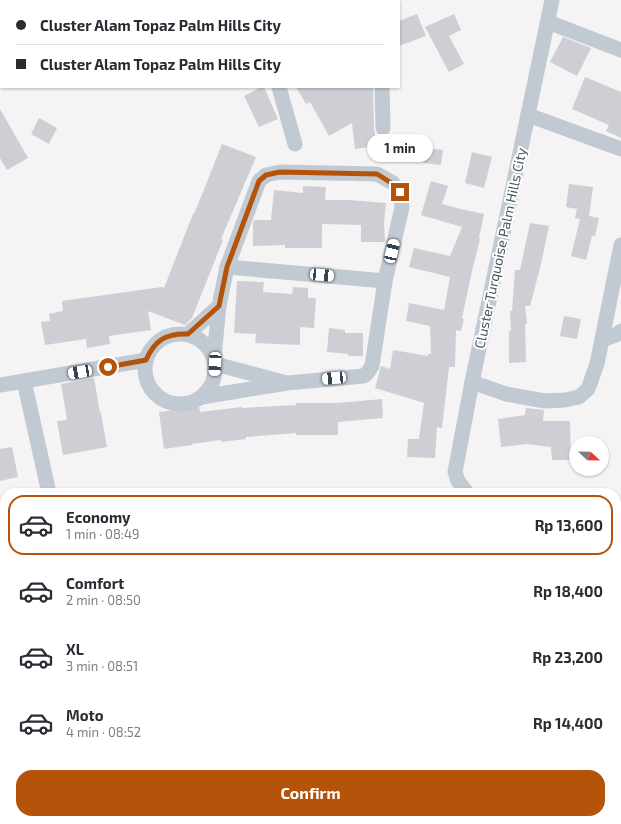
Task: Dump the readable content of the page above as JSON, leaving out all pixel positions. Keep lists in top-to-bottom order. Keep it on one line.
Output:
{"streets":{"street":["Cluster Turquoise Palm Hills City"]},"north":"right","page":{"banner":["Cluster Alam Topaz Palm Hills City","Cluster Alam Topaz Palm Hills City"],"bubble":"1 min","list":[{"name":"Economy","note":"1 min · 08:49","value":"Rp 13,600"},{"name":"Comfort","note":"2 min · 08:50","value":"Rp 18,400"},{"name":"XL","note":"3 min · 08:51","value":"Rp 23,200"},{"name":"Moto","note":"4 min · 08:52","value":"Rp 14,400"}],"buttons":"Confirm"}}
